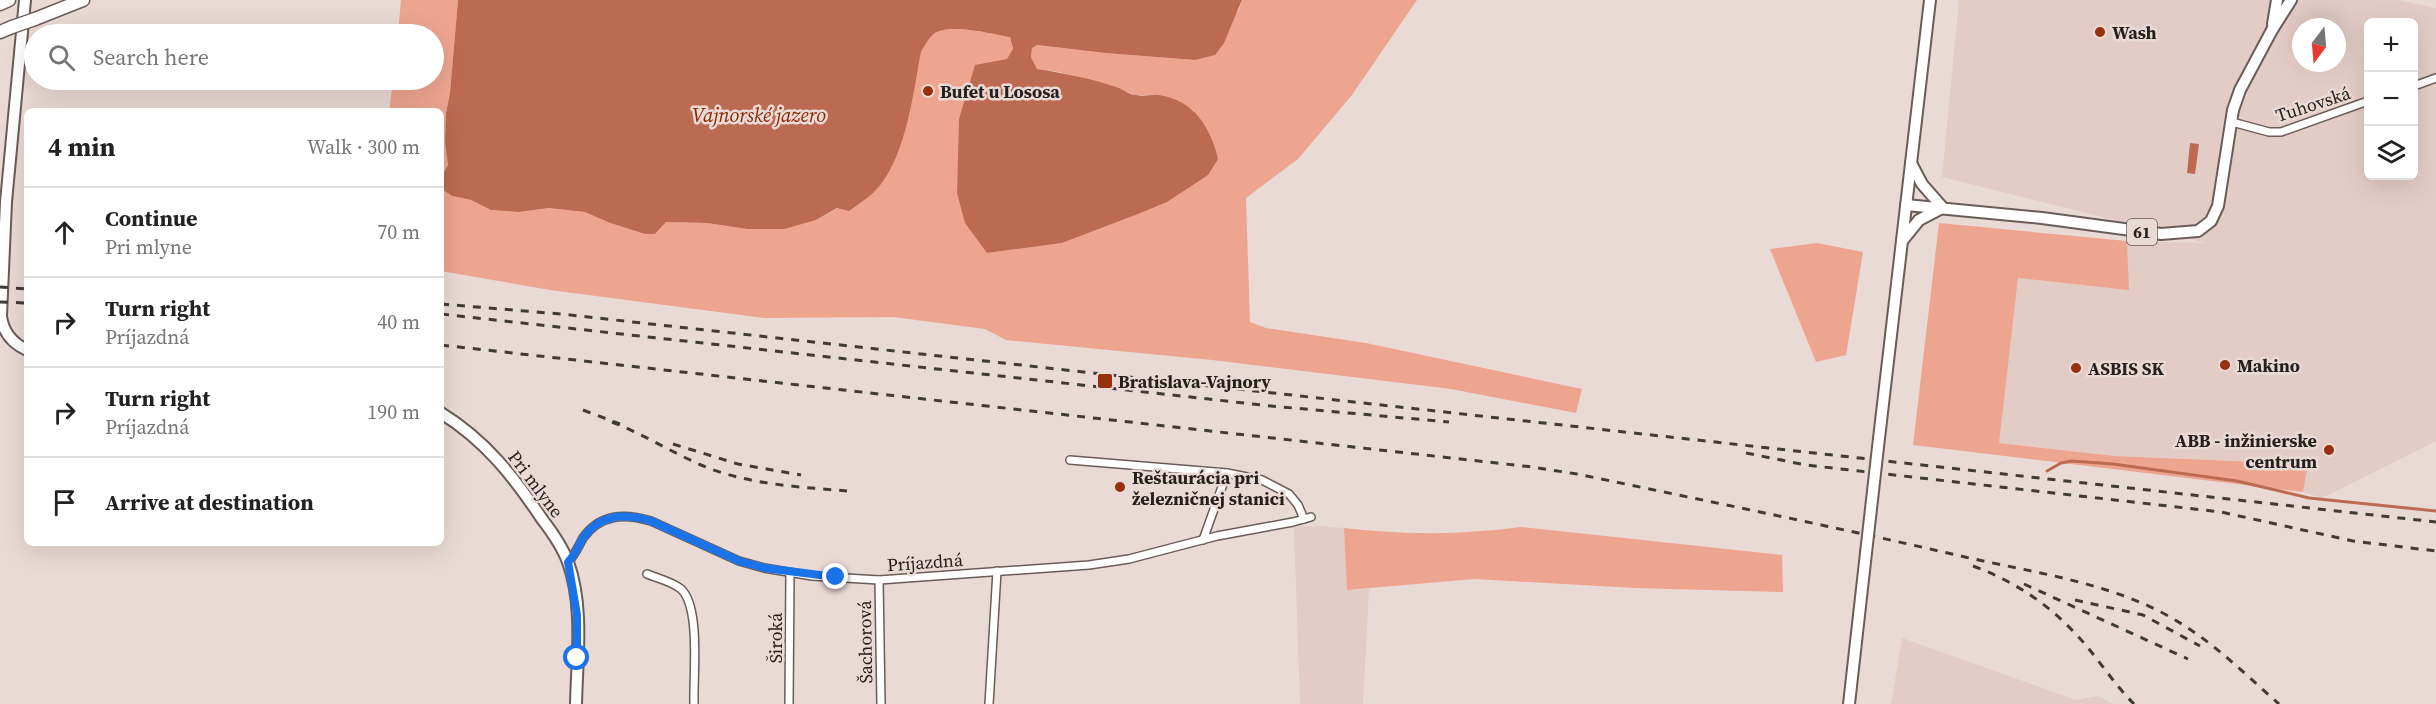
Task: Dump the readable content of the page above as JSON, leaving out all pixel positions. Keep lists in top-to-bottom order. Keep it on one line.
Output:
{"streets":{"main road":["61","Pri mlyne"],"street":["Tuhovská","Príjazdná","Široká","Šachorová"]},"crossings":[["Tuhovská","61"],["Pri mlyne","Príjazdná"],["Príjazdná","Široká"],["Príjazdná","Šachorová"]],"water":["Vajnorské jazero"],"places":{"other":["Wash","Bufet u Lososa","Makino","ASBIS SK","ABB - inžinierske centrum","Reštaurácia pri železničnej stanici"],"transit":["Bratislava-Vajnory"]},"north":"bottom","page":{"map_buttons":["+","−"],"search":"Search here","heading":["4 min","Walk · 300 m"],"list":[["Continue","Pri mlyne","70 m"],["Turn right","Príjazdná","40 m"],["Turn right","Príjazdná","190 m"],"Arrive at destination"]}}
